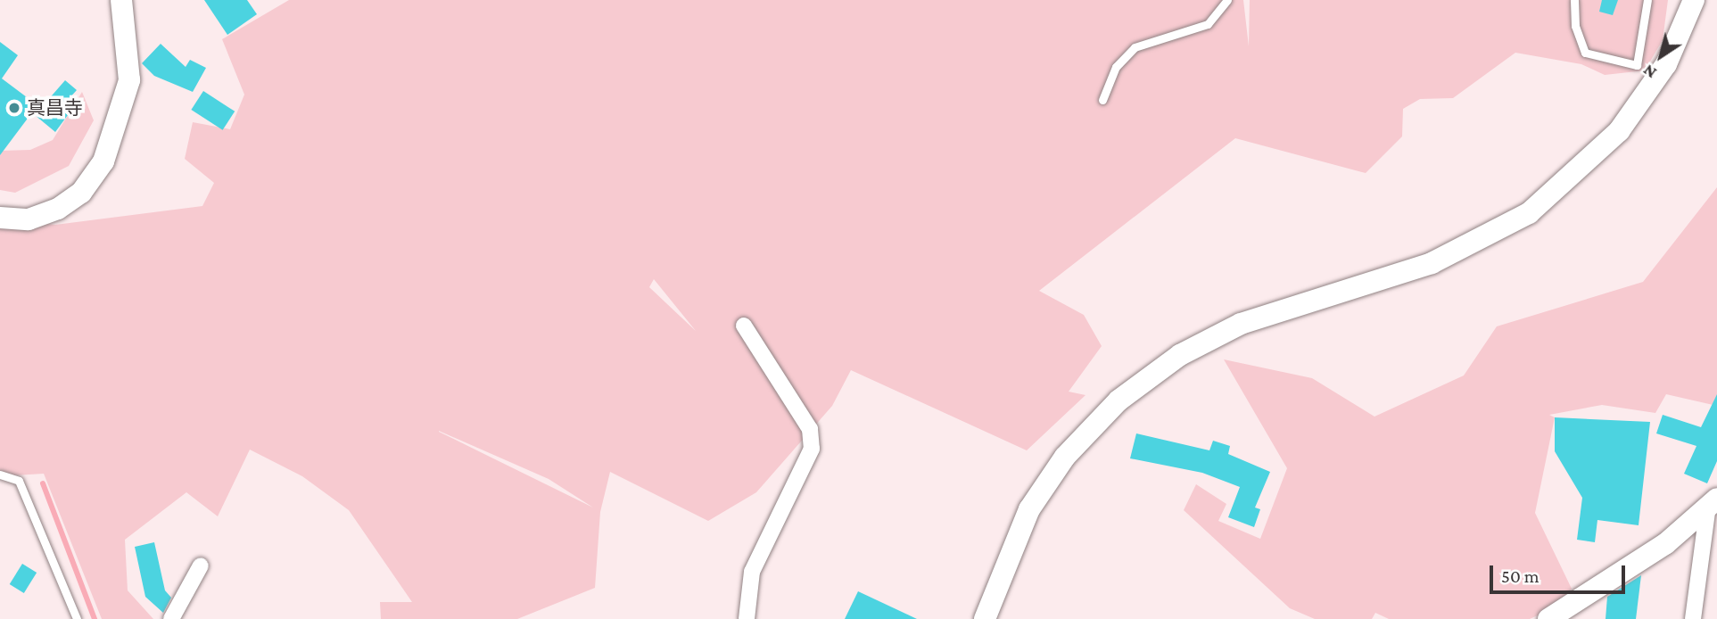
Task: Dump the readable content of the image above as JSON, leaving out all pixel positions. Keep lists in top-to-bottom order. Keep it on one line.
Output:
{"places":["真昌寺"],"scale_bar":"50 m","north":"bottom left"}
